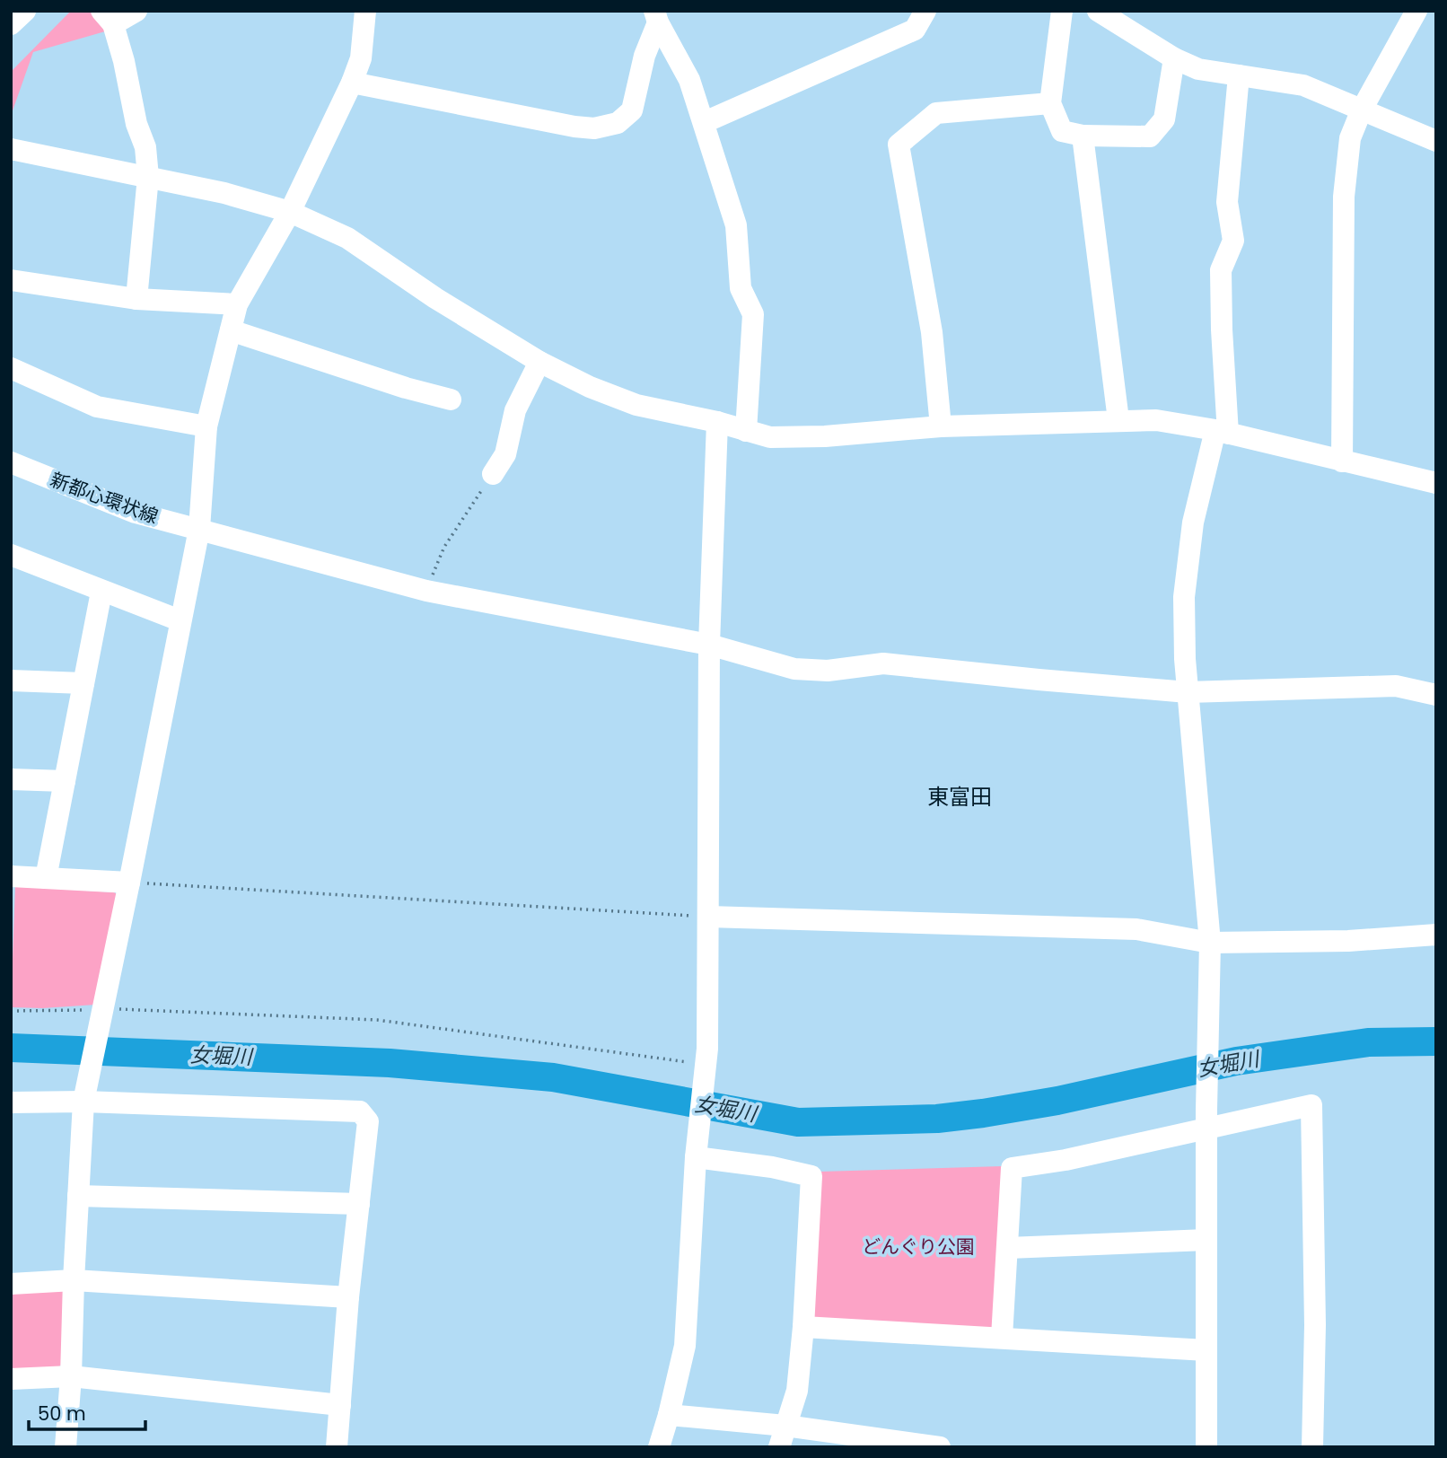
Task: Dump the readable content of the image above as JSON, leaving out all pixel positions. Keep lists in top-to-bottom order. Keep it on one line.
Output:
{"streets":{"street":["新都心環状線"]},"districts":["東富田"],"water":["女堀川"],"parks":["どんぐり公園"],"scale_bar":"50 m"}
